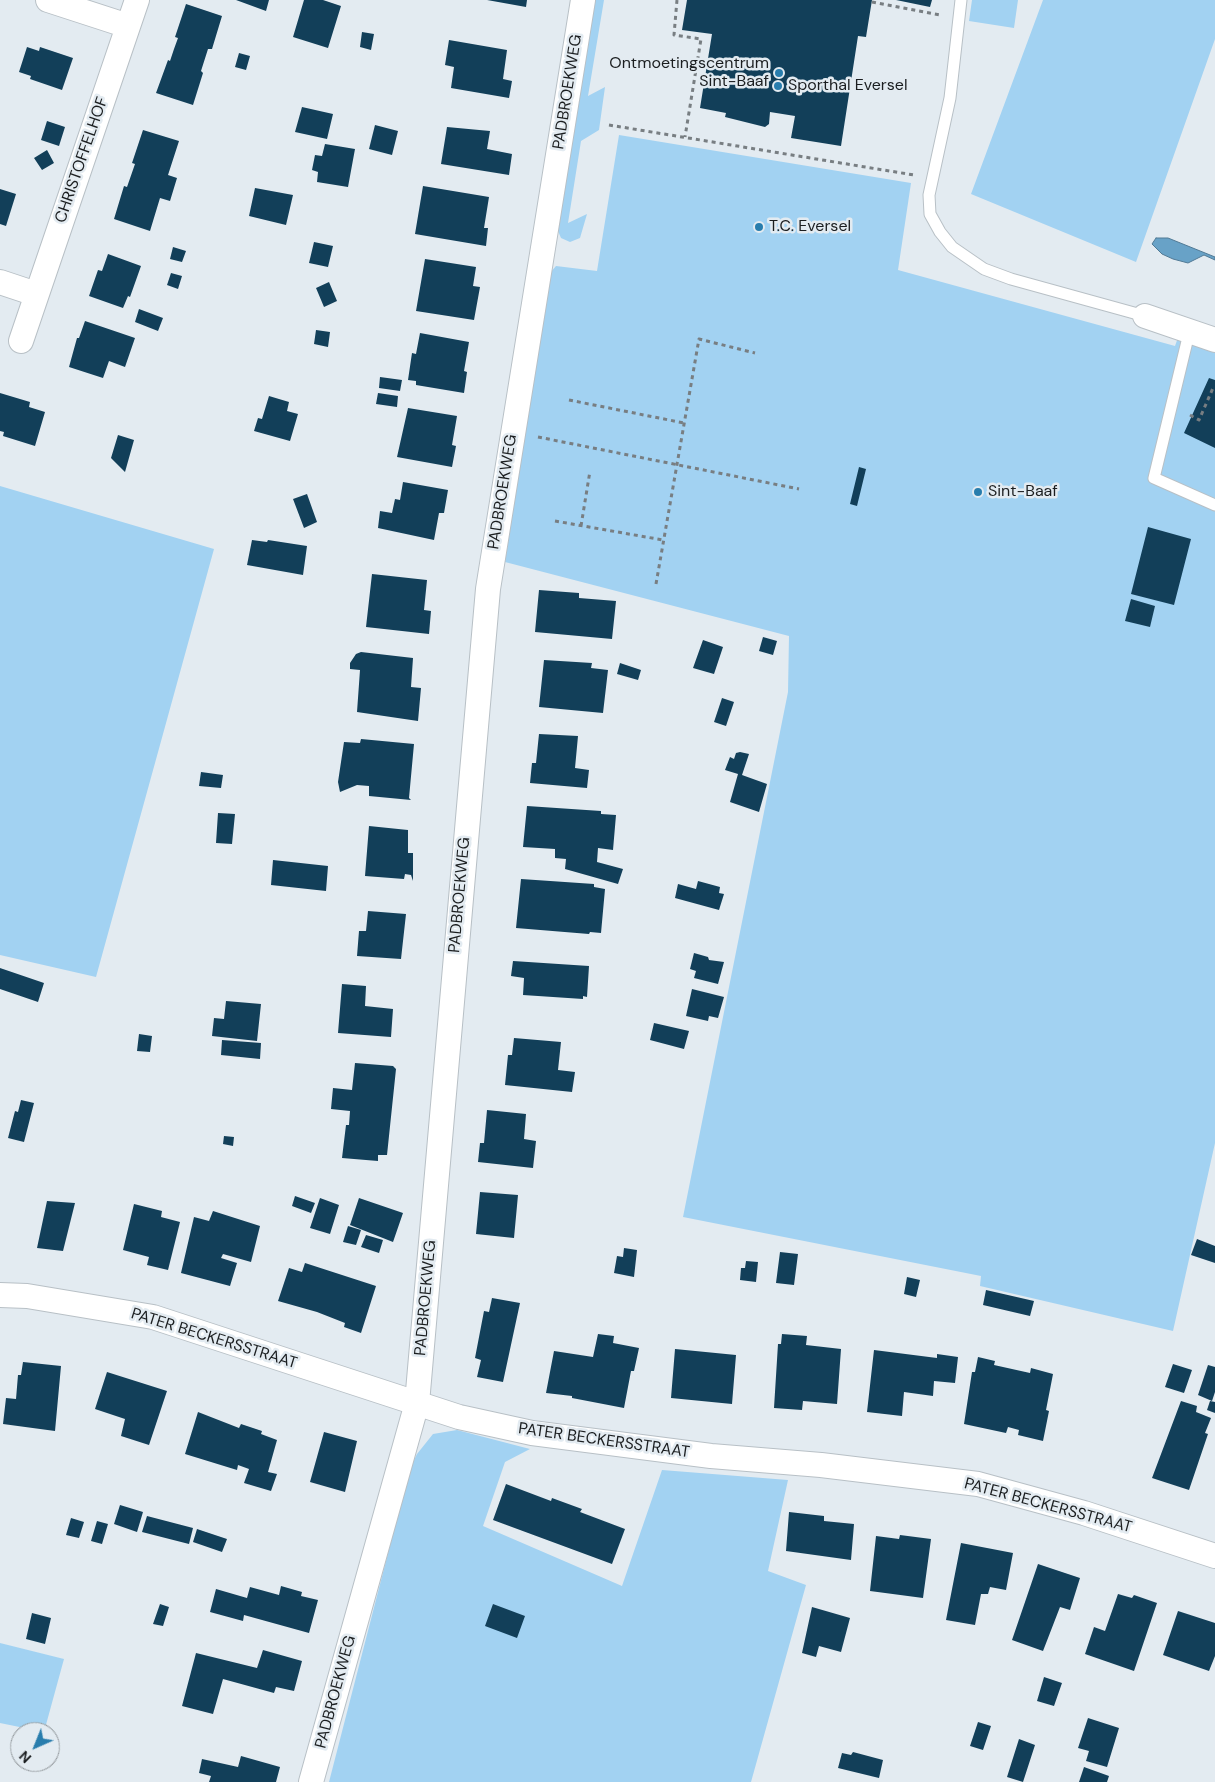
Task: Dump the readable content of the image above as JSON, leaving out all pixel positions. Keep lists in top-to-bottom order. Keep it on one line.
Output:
{"streets":{"street":["PADBROEKWEG","CHRISTOFFELHOF","PATER BECKERSSTRAAT"]},"crossings":[["PADBROEKWEG","PATER BECKERSSTRAAT"]],"places":["Ontmoetingscentrum Sint-Baaf","Sporthal Eversel","T.C. Eversel","Sint-Baaf"],"north":"bottom left"}
